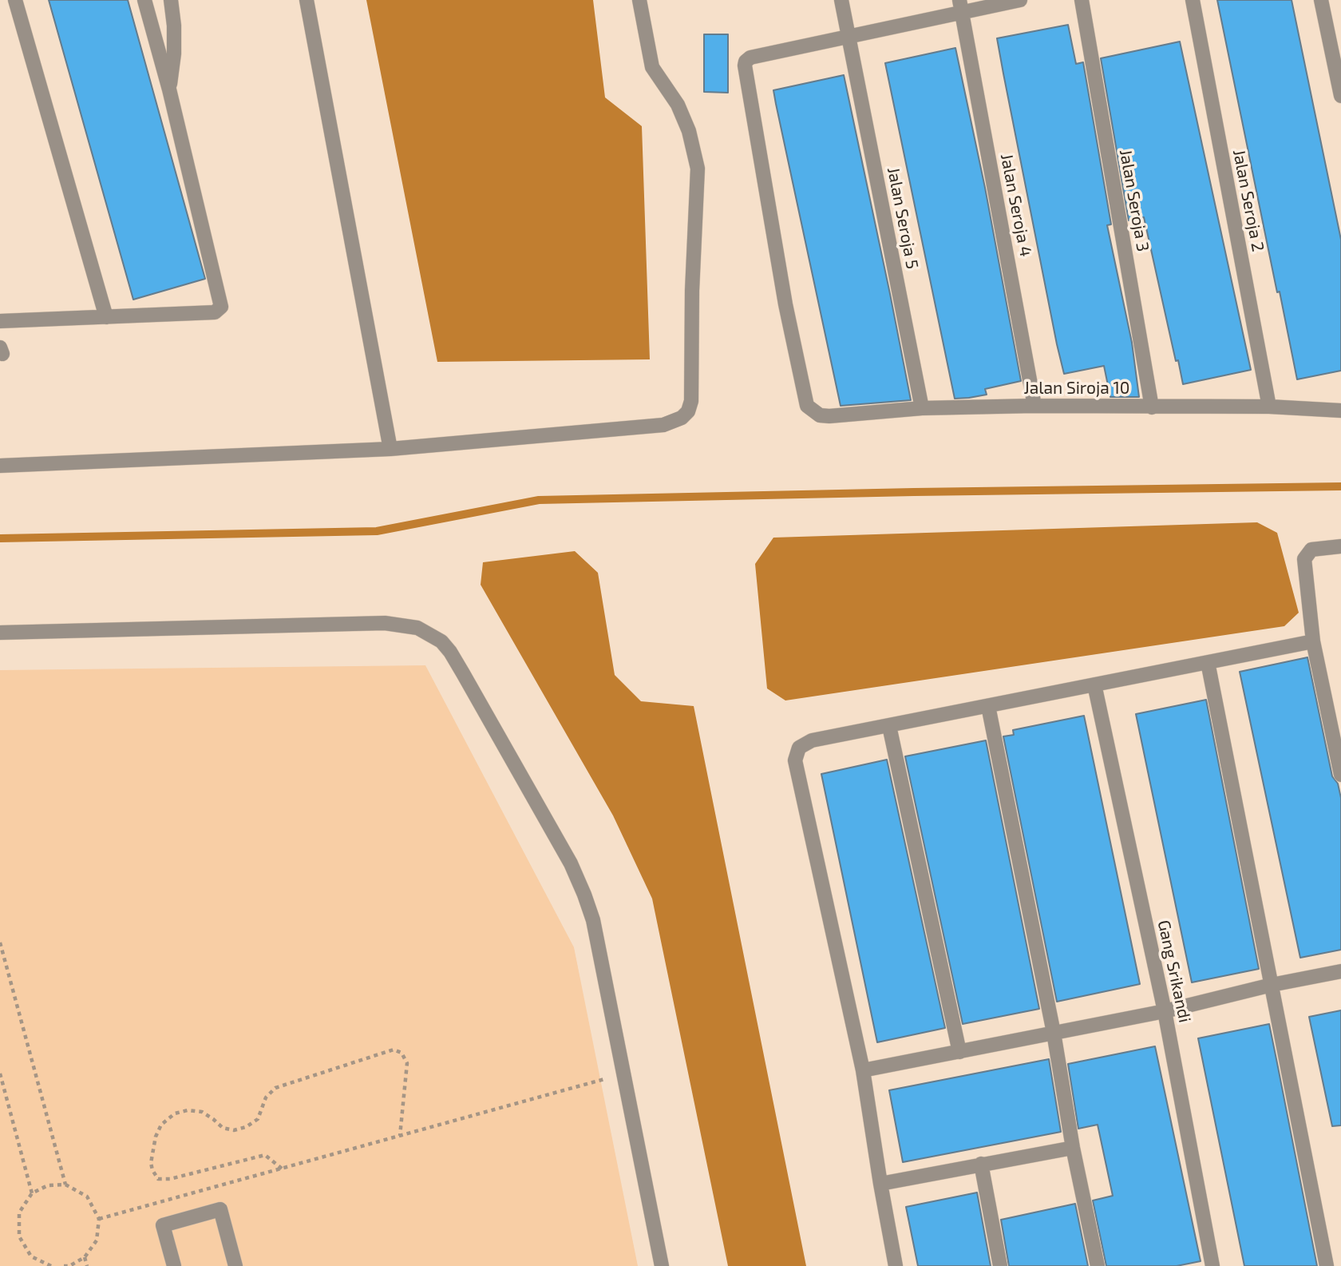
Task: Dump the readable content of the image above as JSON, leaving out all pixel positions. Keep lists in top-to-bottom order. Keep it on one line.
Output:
{"streets":{"street":["Jalan Seroja 3","Jalan Seroja 2","Jalan Seroja 4","Jalan Seroja 5","Jalan Siroja 10","Gang Srikandi"]},"crossings":[["Jalan Seroja 3","Jalan Siroja 10"],["Jalan Seroja 2","Jalan Siroja 10"],["Jalan Seroja 4","Jalan Siroja 10"],["Jalan Seroja 5","Jalan Siroja 10"]]}
